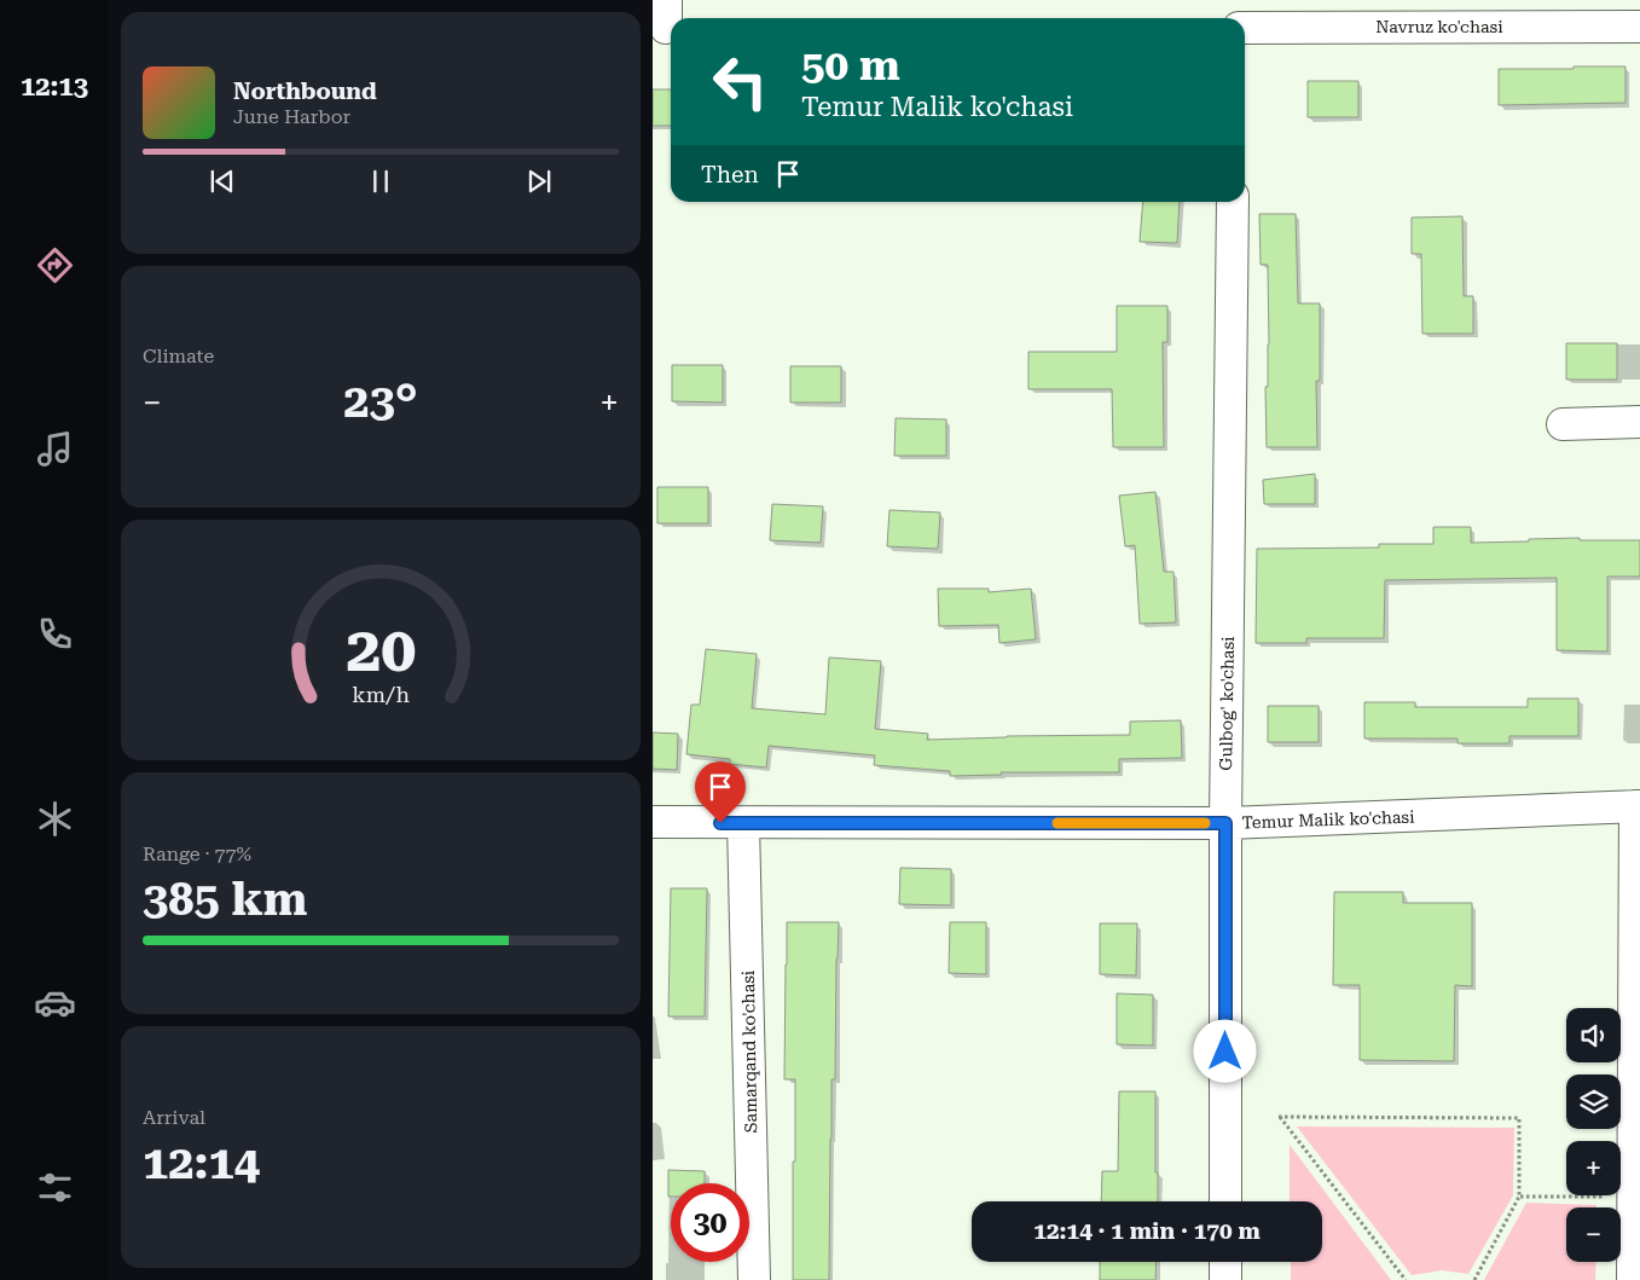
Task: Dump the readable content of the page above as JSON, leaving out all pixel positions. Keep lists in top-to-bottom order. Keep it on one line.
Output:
{"streets":{"street":["Navruz ko'chasi","Gulbog' ko'chasi","Temur Malik ko'chasi","Samarqand ko'chasi"]},"crossings":[["Gulbog' ko'chasi","Temur Malik ko'chasi"],["Temur Malik ko'chasi","Samarqand ko'chasi"]],"page":{"tabs":"12:13","turn":["50 m","Temur Malik ko'chasi"],"song":["Northbound","June Harbor"],"then":"Then","tile":["Climate",["Range · 77%","385 km"],["Arrival","12:14"]],"heat":["−","23°","+"],"map_buttons":["+","−"],"limit":"30","trip":"12:14 · 1 min · 170 m","gauge":["20","km/h"]}}
